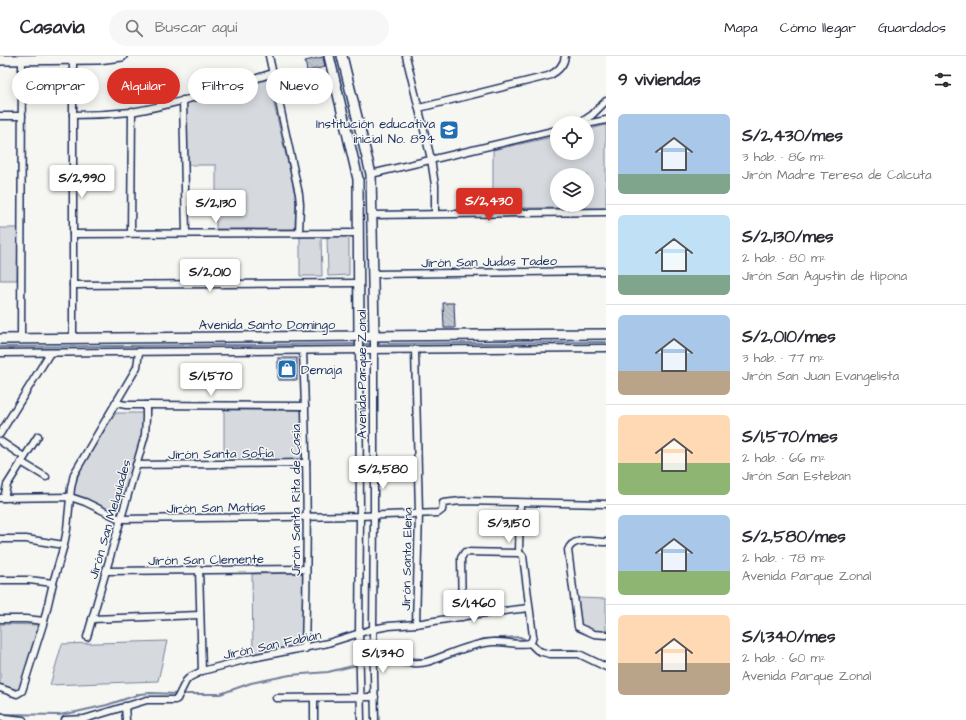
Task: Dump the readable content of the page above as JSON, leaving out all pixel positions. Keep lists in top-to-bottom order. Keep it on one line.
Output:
{"streets":{"main road":["Avenida Santo Domingo","Avenida Parque Zonal"],"street":["Jirón San Judas Tadeo","Jirón Santa Sofía","Jirón Santa Rita de Casia","Jirón San Matías","Jirón San Melquíades","Jirón San Clemente","Jirón Santa Elena","Jirón San Fabián"]},"crossings":[["Jirón San Judas Tadeo","Avenida Parque Zonal"],["Avenida Santo Domingo","Avenida Parque Zonal"],["Avenida Santo Domingo","Jirón Santa Rita de Casia"],["Avenida Santo Domingo","Jirón Santa Elena"],["Avenida Parque Zonal","Jirón San Matías"],["Avenida Parque Zonal","Jirón San Fabián"],["Jirón Santa Sofía","Jirón Santa Rita de Casia"],["Jirón Santa Sofía","Jirón San Melquíades"],["Jirón Santa Rita de Casia","Jirón San Matías"],["Jirón Santa Rita de Casia","Jirón San Clemente"],["Jirón Santa Rita de Casia","Jirón San Fabián"],["Jirón San Matías","Jirón San Melquíades"],["Jirón San Matías","Jirón Santa Elena"],["Jirón San Melquíades","Jirón San Clemente"],["Jirón Santa Elena","Jirón San Fabián"]],"places":{"school or university":["Institución educativa inicial No. 894"],"shop":["Demaja"]},"page":{"header":"Casavia","search":"Buscar aquí","nav":["Mapa","Cómo llegar","Guardados"],"heading":"9 viviendas","chip":["Comprar","Alquilar","Filtros","Nuevo"],"list":[{"name":"S/2,430/mes","note":"3 hab. · 86 m² · Jirón Madre Teresa de Calcuta"},{"name":"S/2,130/mes","note":"2 hab. · 80 m² · Jirón San Agustín de Hipona"},{"name":"S/2,010/mes","note":"3 hab. · 77 m² · Jirón San Juan Evangelista"},{"name":"S/1,570/mes","note":"2 hab. · 66 m² · Jirón San Esteban"},{"name":"S/2,580/mes","note":"2 hab. · 78 m² · Avenida Parque Zonal"},{"name":"S/1,340/mes","note":"2 hab. · 60 m² · Avenida Parque Zonal"}],"price":["S/2,990","S/2,430","S/2,130","S/2,010","S/1,570","S/2,580","S/3,150","S/1,460","S/1,340"]}}
